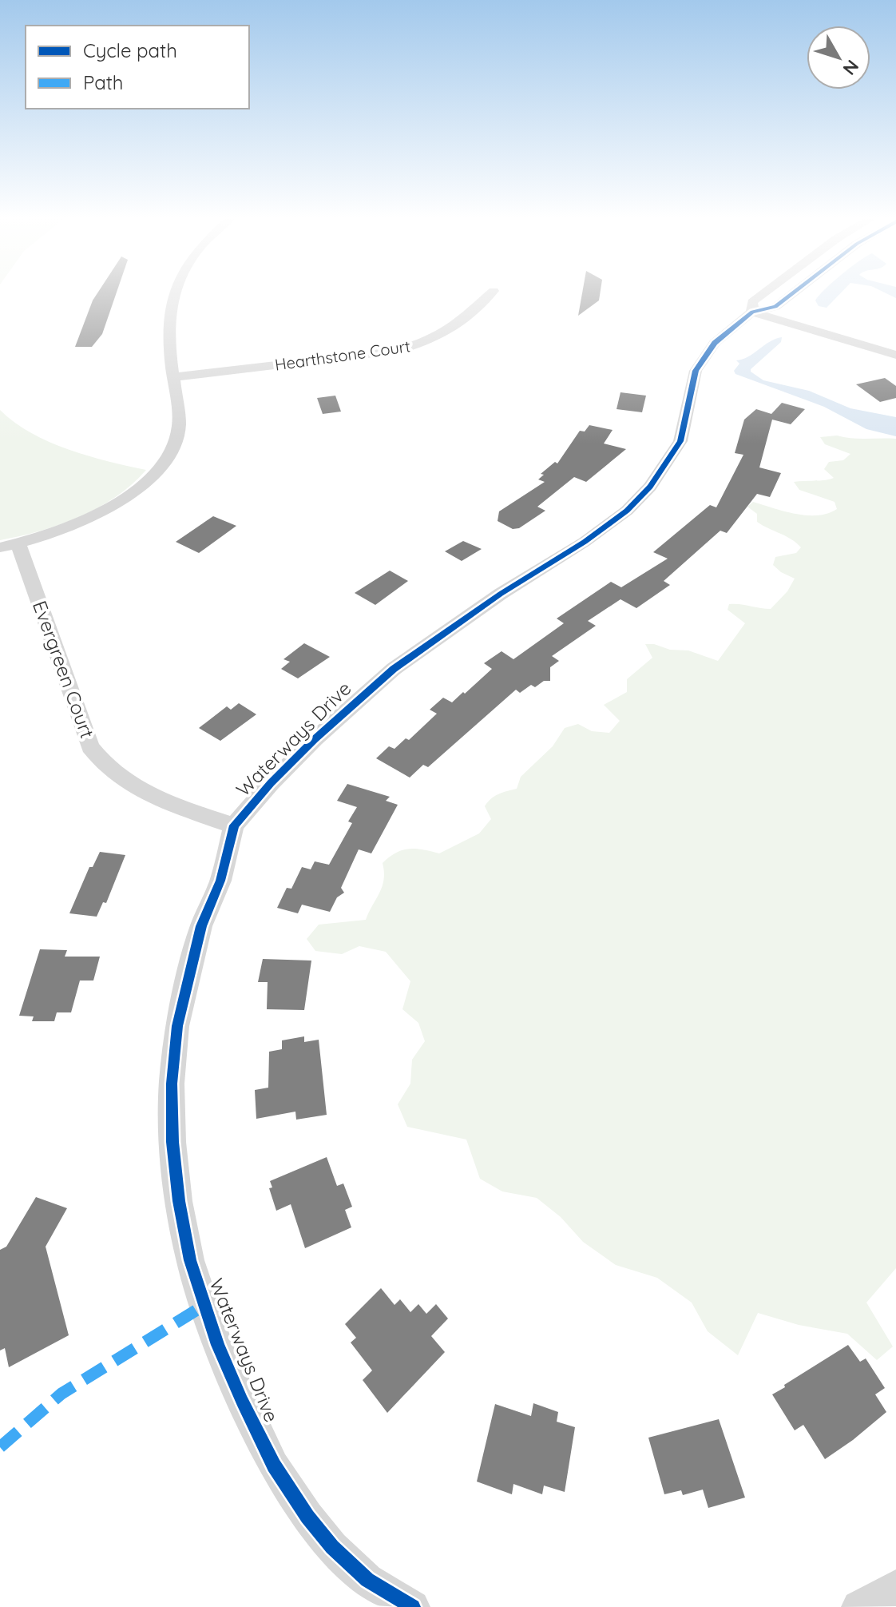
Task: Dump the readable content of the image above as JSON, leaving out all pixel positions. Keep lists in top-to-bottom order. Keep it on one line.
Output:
{"streets":{"street":["Hearthstone Court","Evergreen Court","Waterways Drive"]},"crossings":[["Evergreen Court","Waterways Drive"]],"legend":["Cycle path","Path"],"north":"bottom right"}
